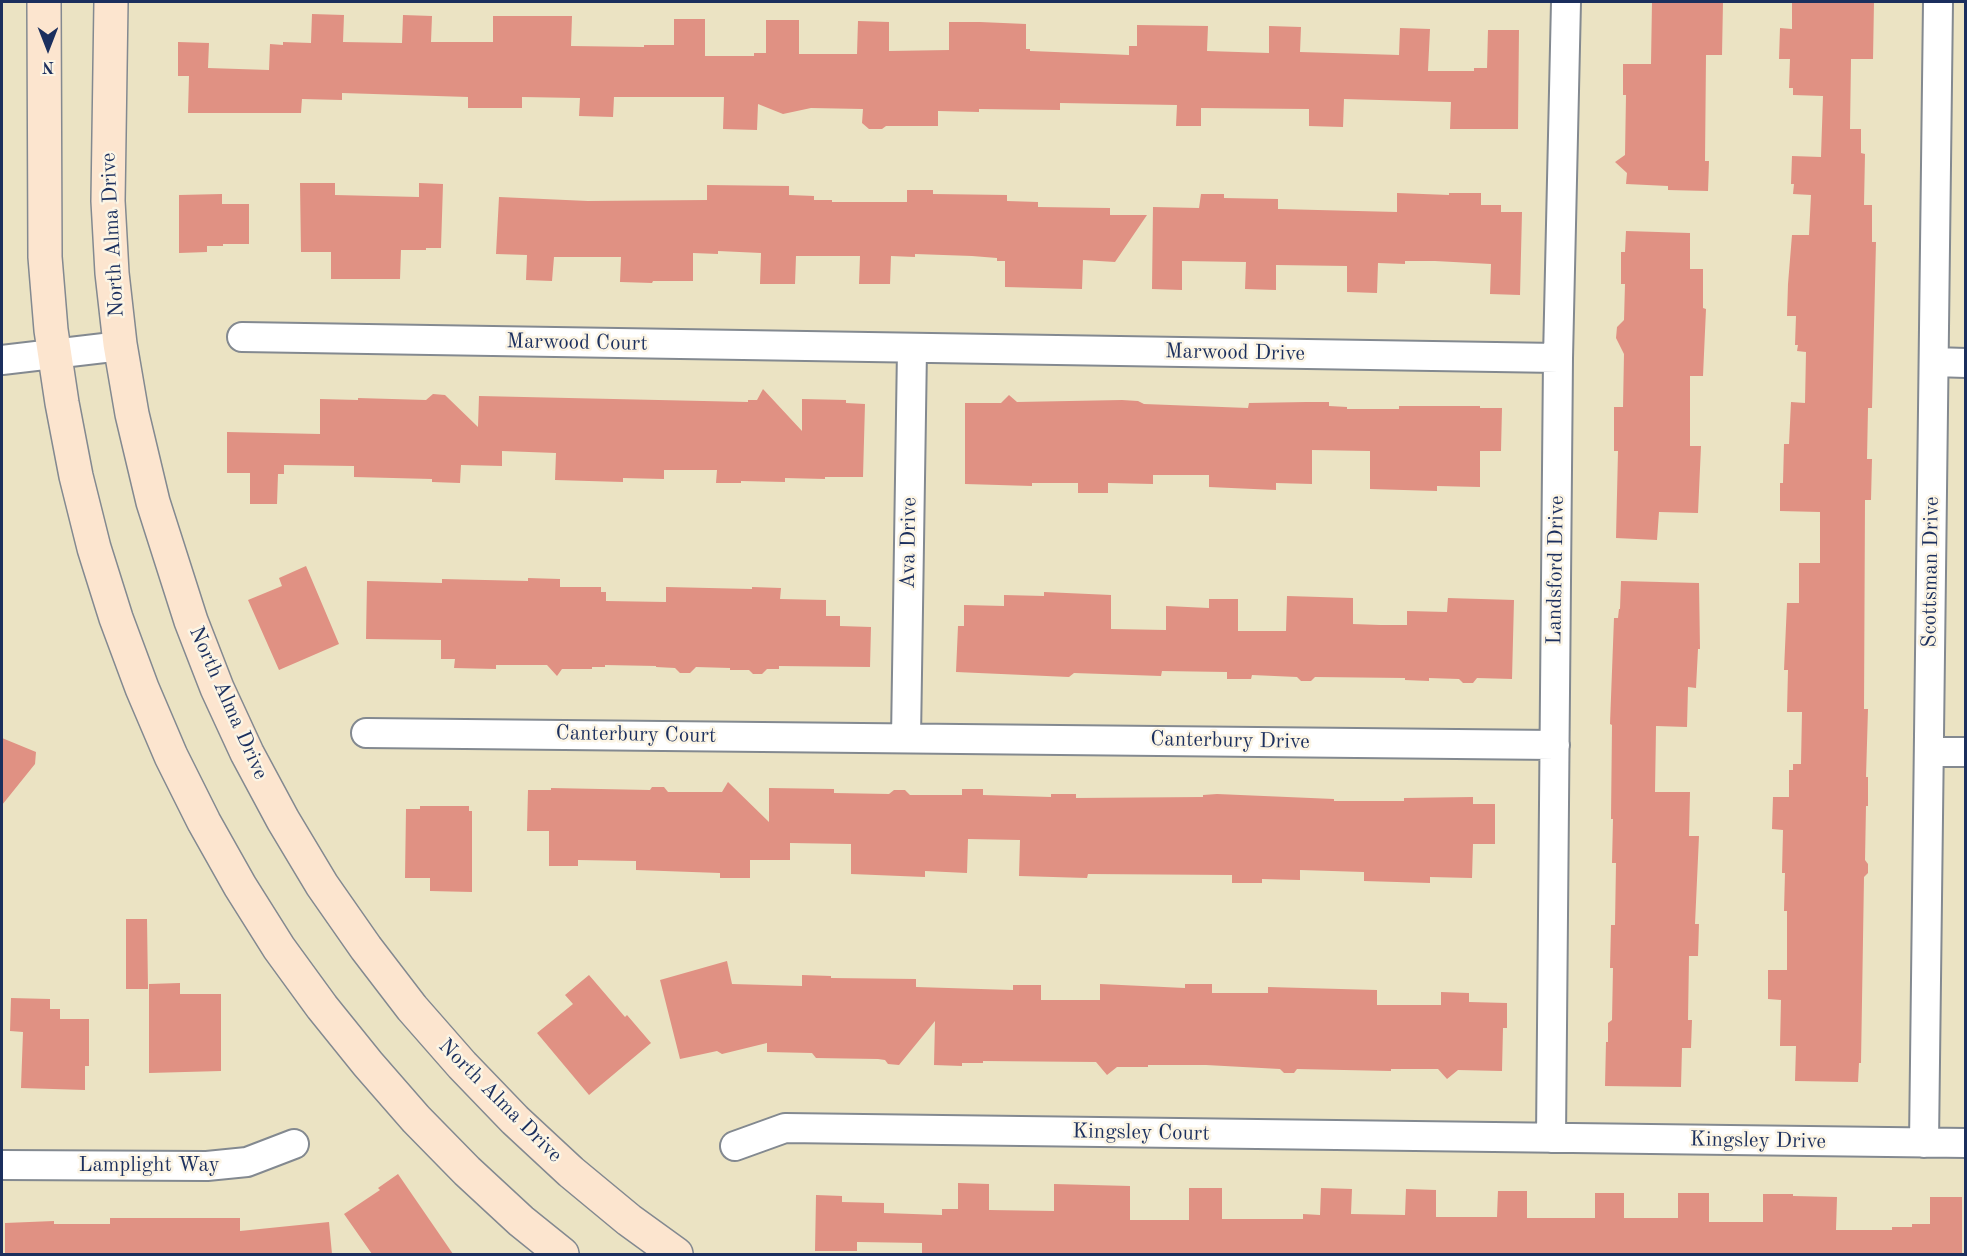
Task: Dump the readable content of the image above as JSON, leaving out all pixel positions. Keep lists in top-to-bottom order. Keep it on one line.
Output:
{"streets":{"main road":["North Alma Drive"],"street":["Marwood Court","Marwood Drive","Ava Drive","Landsford Drive","Scottsman Drive","Canterbury Court","Canterbury Drive","Kingsley Court","Kingsley Drive","Lamplight Way"]},"crossings":[["Marwood Court","Marwood Drive"],["Marwood Court","Ava Drive"],["Marwood Drive","Ava Drive"],["Marwood Drive","Landsford Drive"],["Ava Drive","Canterbury Court"],["Ava Drive","Canterbury Drive"],["Landsford Drive","Canterbury Drive"],["Landsford Drive","Kingsley Court"],["Landsford Drive","Kingsley Drive"],["Scottsman Drive","Kingsley Drive"],["Canterbury Court","Canterbury Drive"],["Kingsley Court","Kingsley Drive"]],"north":"bottom"}
